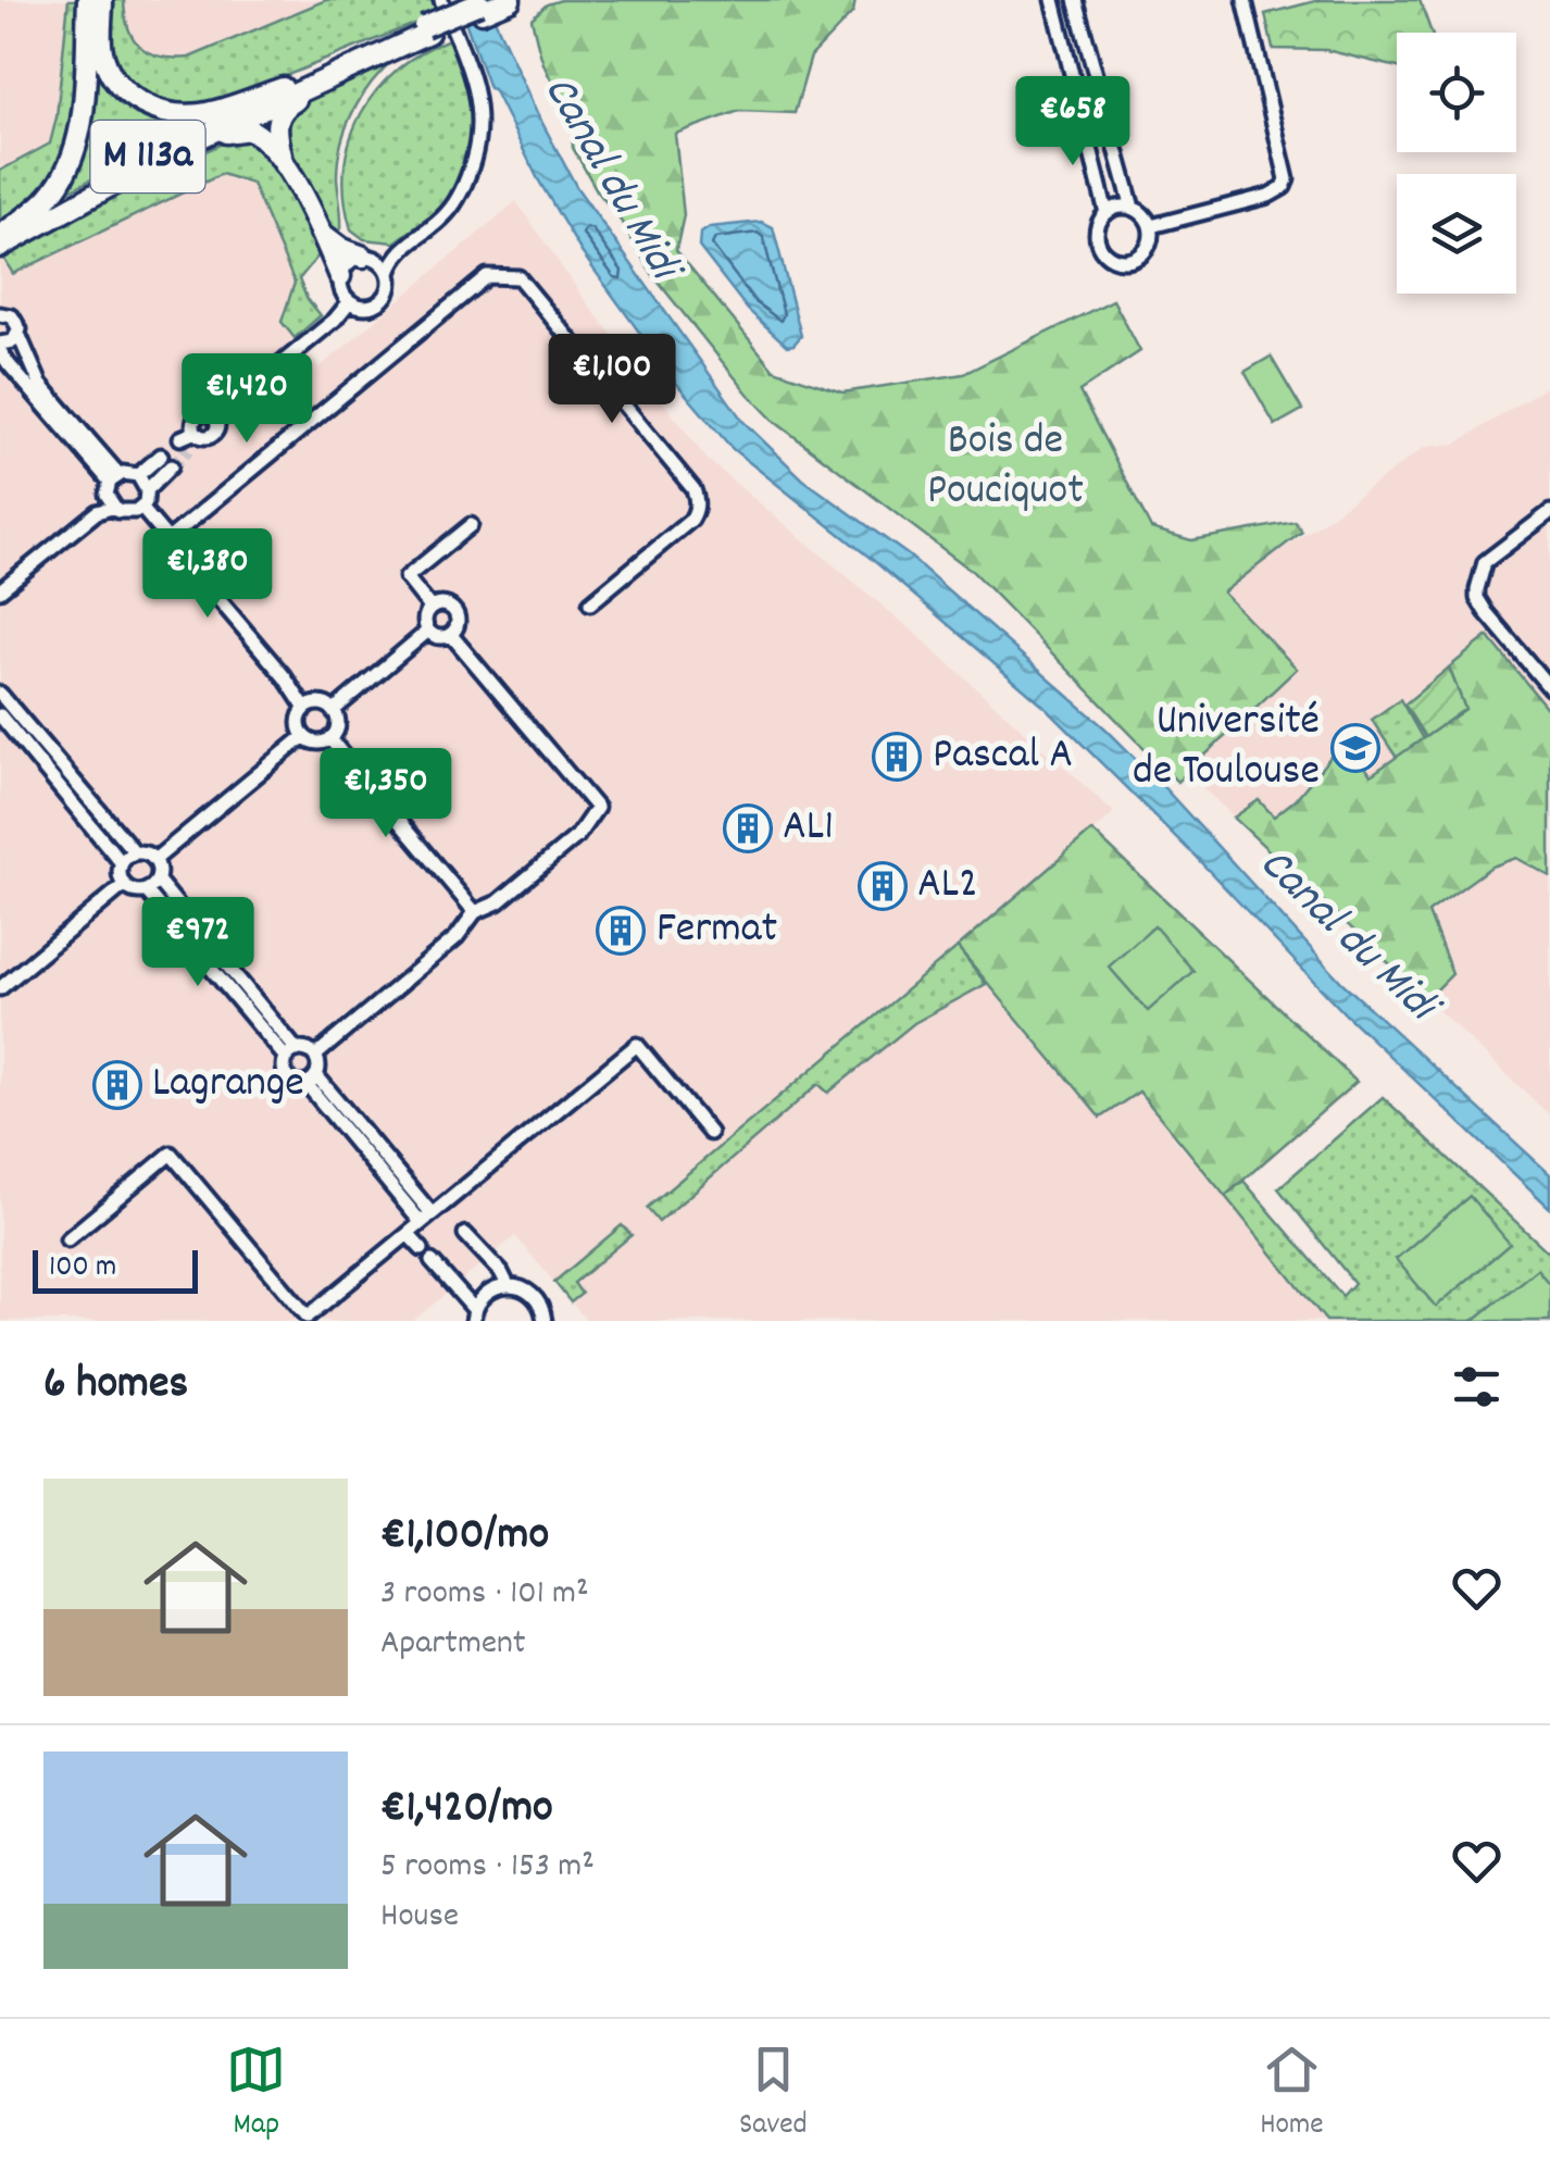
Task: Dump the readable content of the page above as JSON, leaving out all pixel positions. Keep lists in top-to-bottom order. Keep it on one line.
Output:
{"streets":{"main road":["M 113a"]},"water":["Canal du Midi"],"parks":["Bois de Pouciquot"],"places":{"school or university":["Université de Toulouse"],"building":["Pascal A","AL1","AL2","Fermat","Lagrange"]},"scale_bar":"100 m","page":{"price":["€658","€1,100","€1,420","€1,380","€1,350","€972"],"scale":"100 m","heading":"6 homes","list":[{"name":"€1,100/mo","note":"3 rooms · 101 m² · Apartment"},{"name":"€1,420/mo","note":"5 rooms · 153 m² · House"}],"tabs":["Map","Saved","Home"]}}
